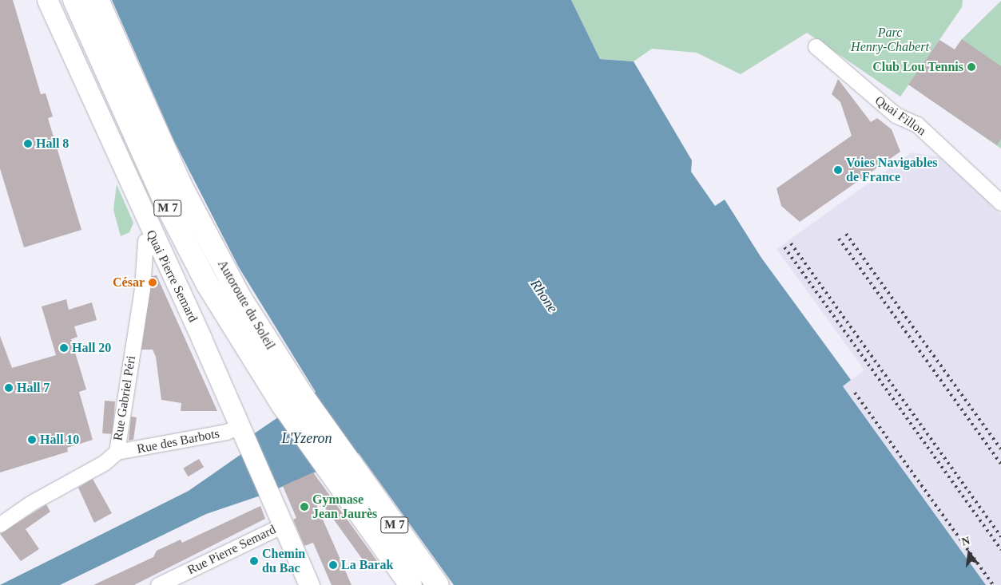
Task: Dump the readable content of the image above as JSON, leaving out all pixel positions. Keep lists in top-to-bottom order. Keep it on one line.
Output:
{"streets":{"highway":["M 7","Autoroute du Soleil"],"main road":["Quai Pierre Semard"],"street":["Quai Fillon","Rue Gabriel Péri","Rue des Barbots","Rue Pierre Semard"]},"crossings":[["Quai Pierre Semard","Rue Gabriel Péri"],["Quai Pierre Semard","Rue des Barbots"],["Quai Pierre Semard","Rue Pierre Semard"],["Rue Gabriel Péri","Rue des Barbots"]],"water":["Rhone","L'Yzeron"],"parks":["Parc Henry-Chabert"],"places":["Club Lou Tennis","Hall 8","Voies Navigables de France","César","Hall 20","Hall 7","Hall 10","Gymnase Jean Jaurès","Chemin du Bac","La Barak"],"north":"top"}
